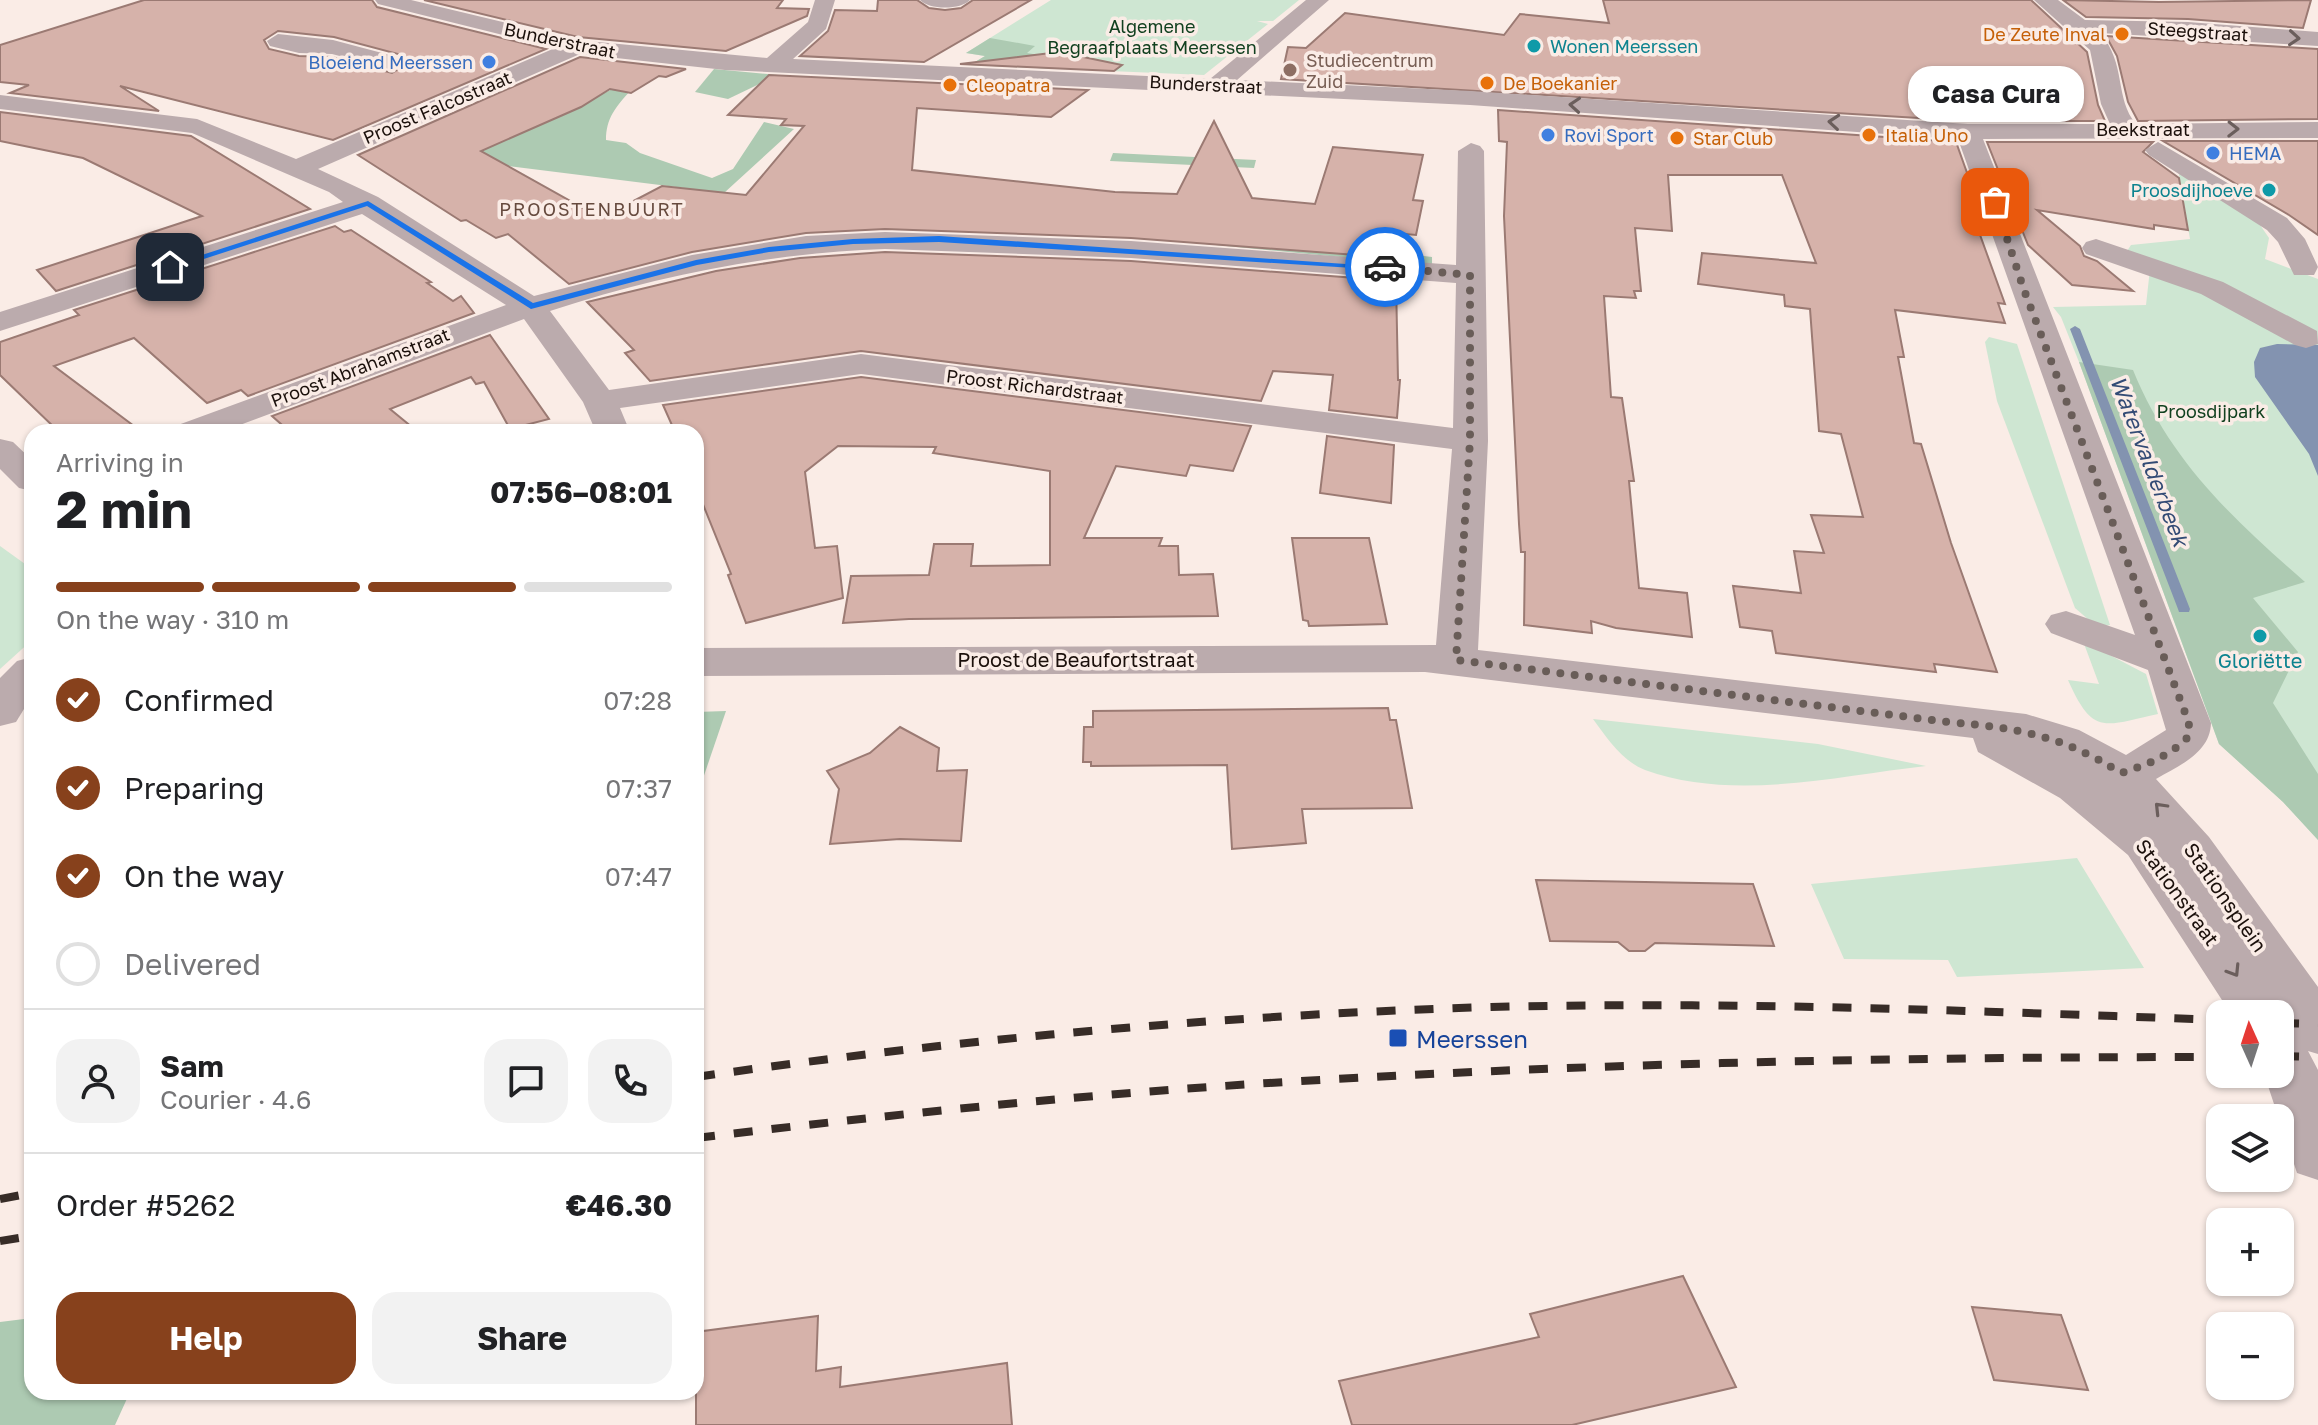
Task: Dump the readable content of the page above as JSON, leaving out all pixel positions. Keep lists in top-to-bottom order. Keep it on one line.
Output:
{"streets":{"street":["Steegstraat","Bunderstraat","Proost Falcostraat","Beekstraat","Proost Abrahamstraat","Proost Richardstraat","Proost de Beaufortstraat","Stationstraat","Stationsplein"]},"crossings":[["Bunderstraat","Proost Falcostraat"],["Bunderstraat","Beekstraat"],["Proost de Beaufortstraat","Stationstraat"],["Stationstraat","Stationsplein"]],"one_way":["Bunderstraat","Stationsplein"],"districts":["PROOSTENBUURT"],"water":["Watervalderbeek"],"parks":["Algemene Begraafplaats Meerssen","Proosdijpark"],"places":{"other":["De Zeute Inval","Wonen Meerssen","Bloeiend Meerssen","Studiecentrum Zuid","De Boekanier","Cleopatra","Rovi Sport","Italia Uno","Star Club","HEMA","Proosdijhoeve","Casa Cura","Gloriëtte"],"transit":["Meerssen"]},"north":"top","page":{"bubble":"Casa Cura","heading":["2 min","Arriving in","07:56–08:01"],"panel":["Sam","Courier · 4.6","Order #5262","€46.30"],"bar":"On the way · 310 m","list":[["Confirmed","07:28"],["Preparing","07:37"],["On the way","07:47"],"Delivered"],"map_buttons":["+","−"],"buttons":["Help","Share"]}}
